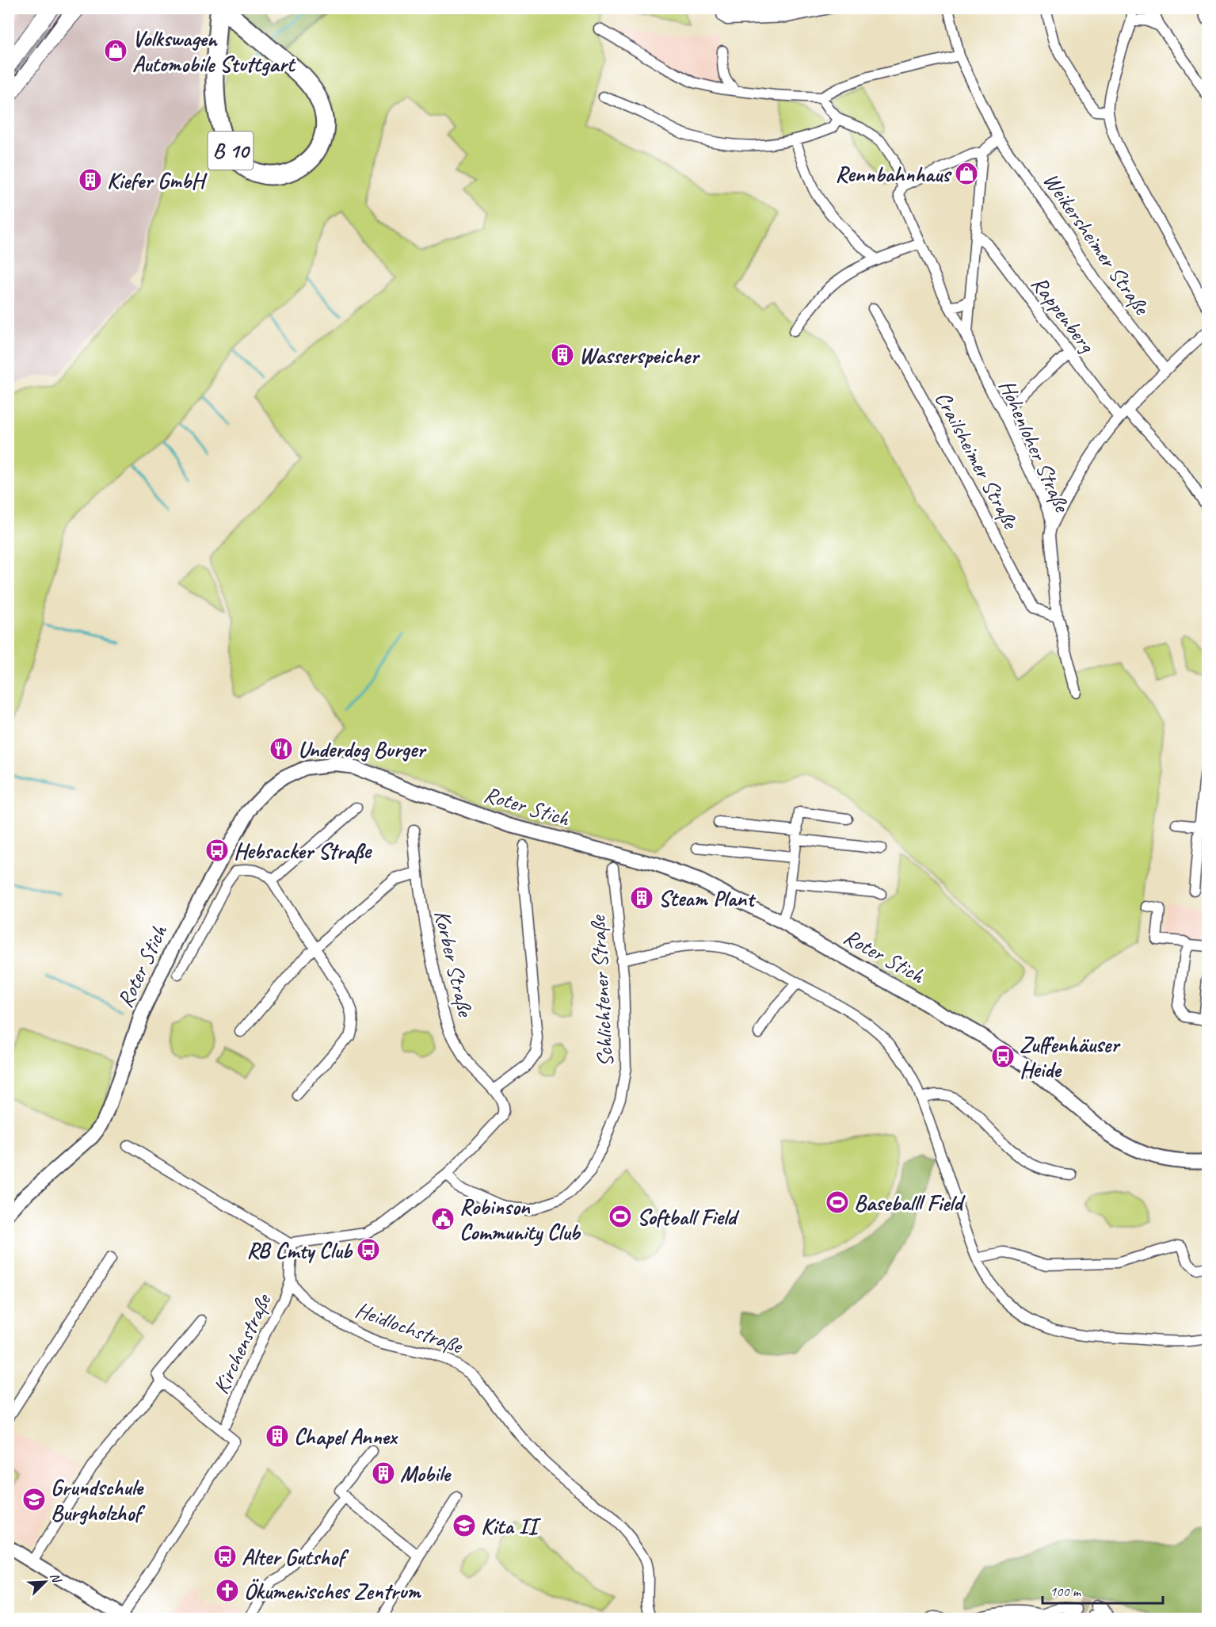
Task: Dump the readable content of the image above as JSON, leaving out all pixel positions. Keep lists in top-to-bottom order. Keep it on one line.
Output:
{"streets":{"highway":["B 10"],"street":["Weikersheimer Straße","Rappenberg","Hohenloher Straße","Crailsheimer Straße","Roter Stich","Korber Straße","Schlichtener Straße","Heidlochstraße","Kirchenstraße"]},"crossings":[["Rappenberg","Hohenloher Straße"],["Hohenloher Straße","Crailsheimer Straße"],["Korber Straße","Schlichtener Straße"],["Heidlochstraße","Kirchenstraße"]],"places":{"shop":["Volkswagen Automobile Stuttgart","Rennbahnhaus"],"building":["Kiefer GmbH","Wasserspeicher","Steam Plant","Chapel Annex","Mobile"],"restaurant":["Underdog Burger"],"bus stop":["Hebsacker Straße","Zuffenhäuser Heide","RB Cmty Club","Alter Gutshof"],"sports":["Baseballl Field","Softball Field"],"public building":["Robinson Community Club"],"school or university":["Grundschule Burgholzhof","Kita II"],"church":["Ökumenisches Zentrum"]},"scale_bar":"100 m","north":"top right"}
